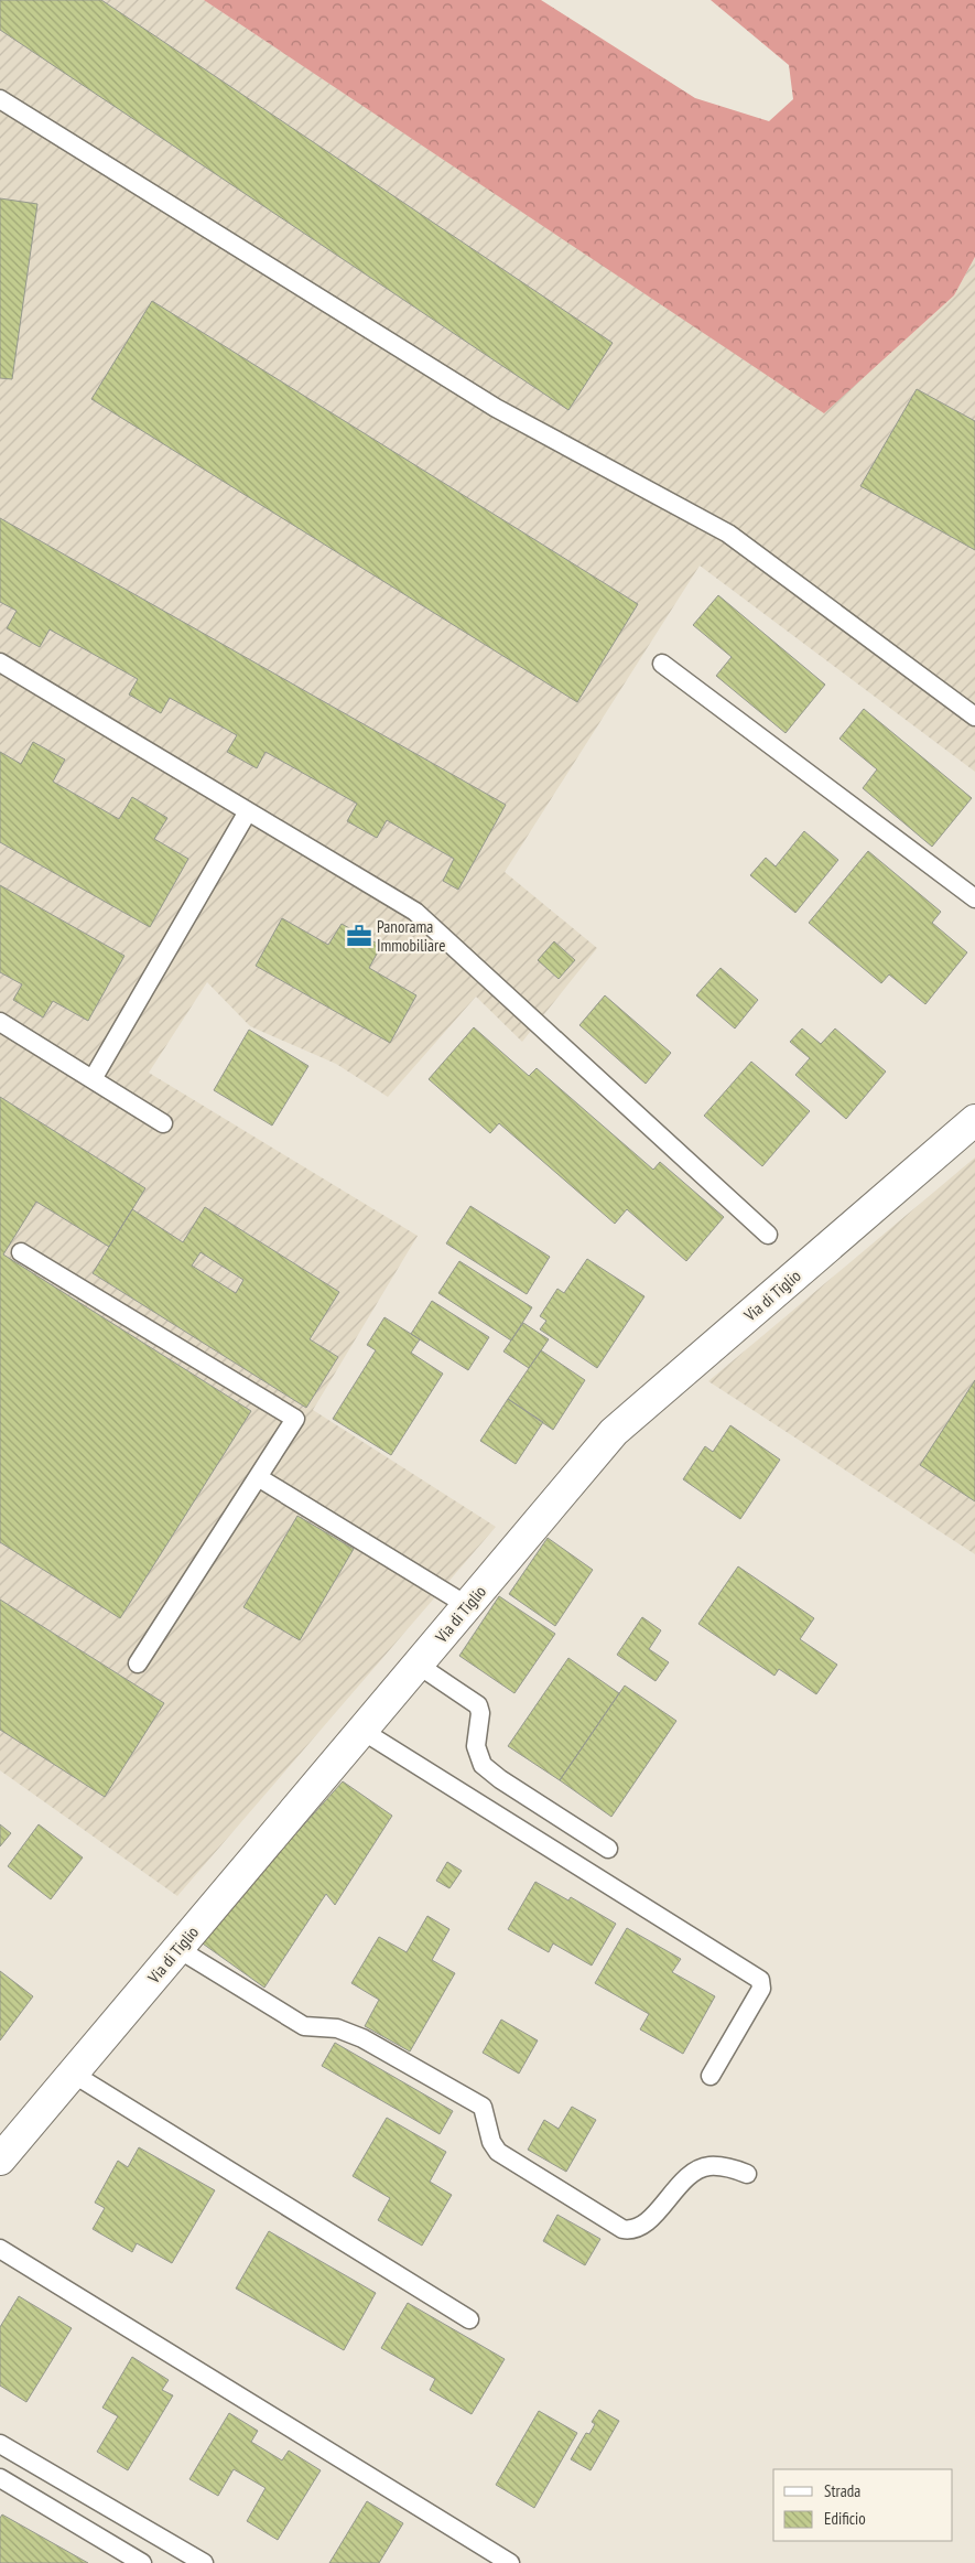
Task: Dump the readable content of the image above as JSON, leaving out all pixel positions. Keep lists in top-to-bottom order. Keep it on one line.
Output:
{"streets":{"main road":["Via di Tiglio"]},"places":{"office":["Panorama Immobiliare"]},"legend":["Strada","Edificio"]}
